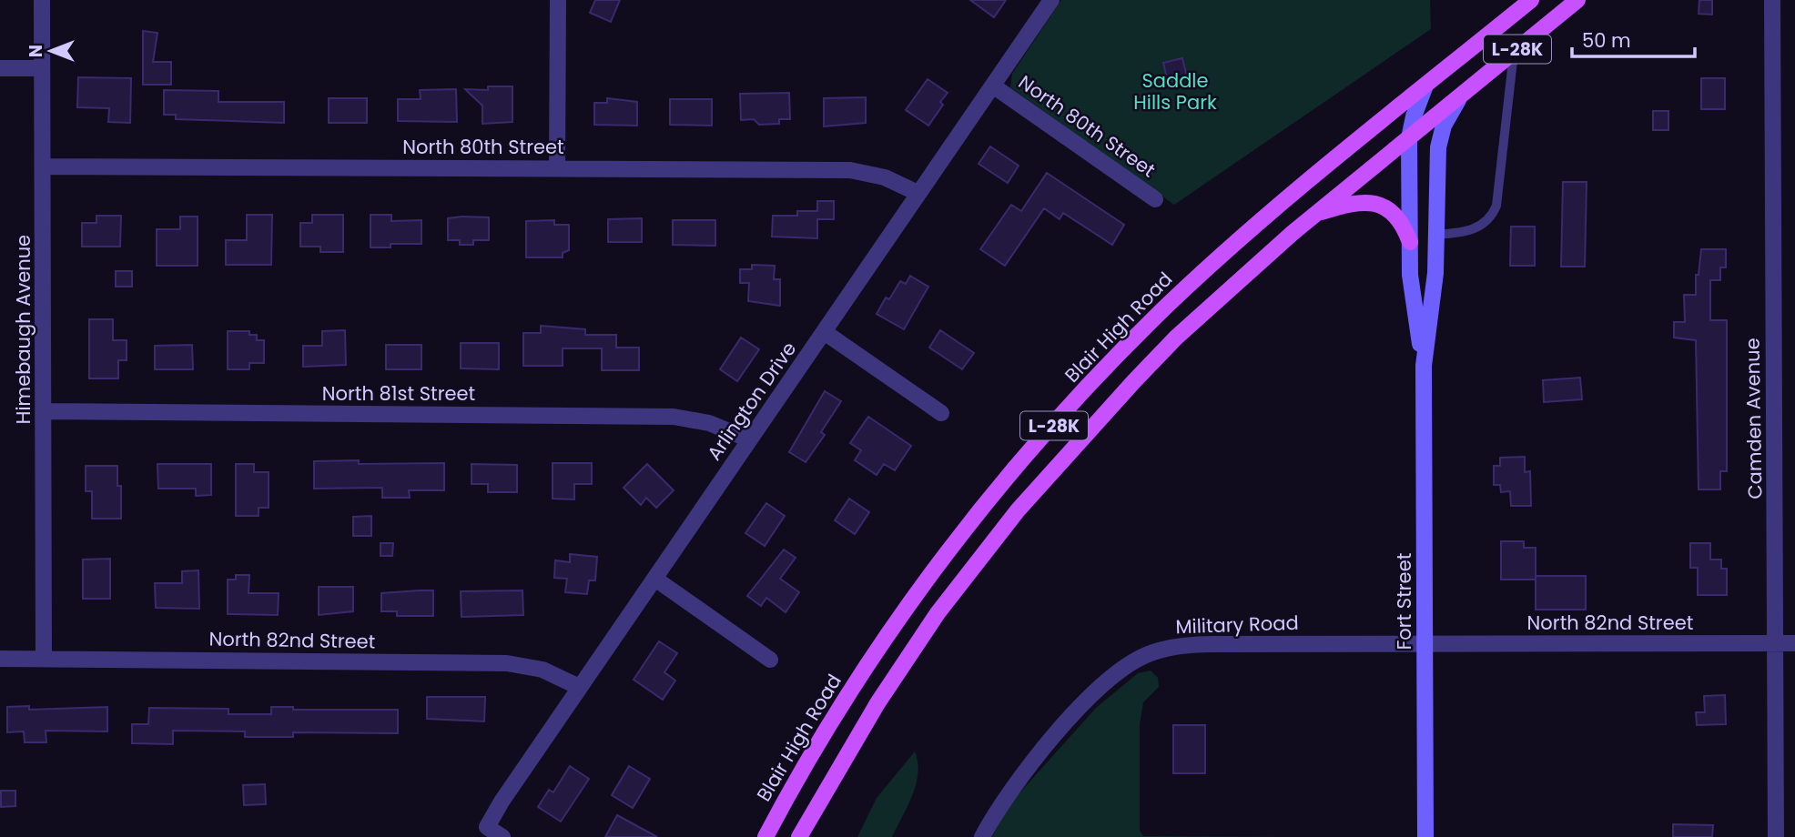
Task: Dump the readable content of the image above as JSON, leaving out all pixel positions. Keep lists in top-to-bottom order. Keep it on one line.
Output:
{"streets":{"main road":["L-28K","Blair High Road","Fort Street"],"street":["North 80th Street","Himebaugh Avenue","North 81st Street","Arlington Drive","Camden Avenue","North 82nd Street","Military Road"]},"crossings":[["L-28K","Blair High Road"],["L-28K","Fort Street"],["North 80th Street","Himebaugh Avenue"],["North 80th Street","Arlington Drive"],["Blair High Road","Fort Street"],["Himebaugh Avenue","North 81st Street"],["Himebaugh Avenue","North 82nd Street"],["North 81st Street","Arlington Drive"],["Arlington Drive","North 82nd Street"],["Camden Avenue","North 82nd Street"],["Fort Street","North 82nd Street"],["Fort Street","Military Road"],["North 82nd Street","Military Road"]],"parks":["Saddle Hills Park"],"scale_bar":"50 m","north":"left"}
